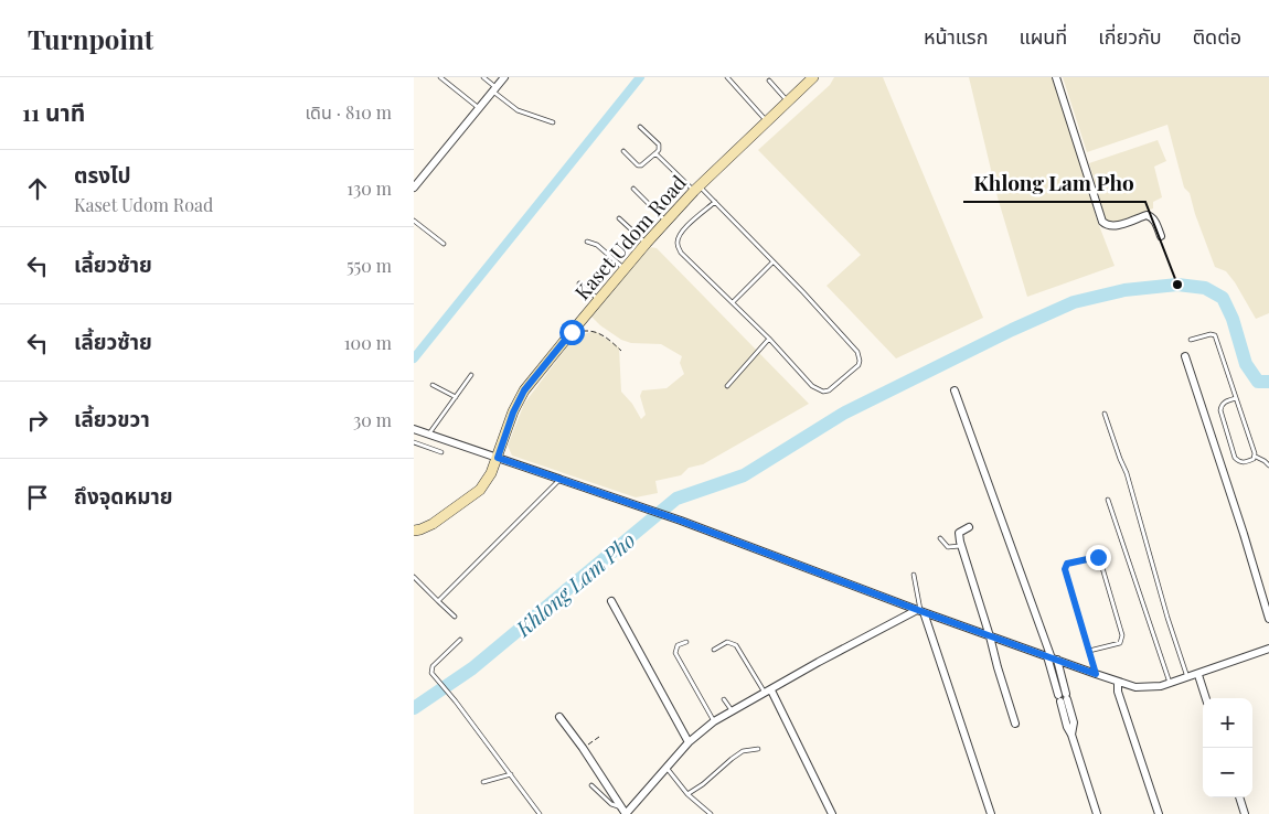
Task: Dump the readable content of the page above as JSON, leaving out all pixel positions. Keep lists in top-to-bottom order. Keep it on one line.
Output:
{"streets":{"street":["Kaset Udom Road"]},"water":["Khlong Lam Pho"],"places":["Khlong Lam Pho"],"page":{"header":"Turnpoint","nav":["หน้าแรก","แผนที่","เกี่ยวกับ","ติดต่อ"],"heading":["11 นาที","เดิน · 810 m"],"list":[["ตรงไป","Kaset Udom Road","130 m"],["เลี้ยวซ้าย","550 m"],["เลี้ยวซ้าย","100 m"],["เลี้ยวขวา","30 m"],"ถึงจุดหมาย"],"map_buttons":["+","−"]}}
